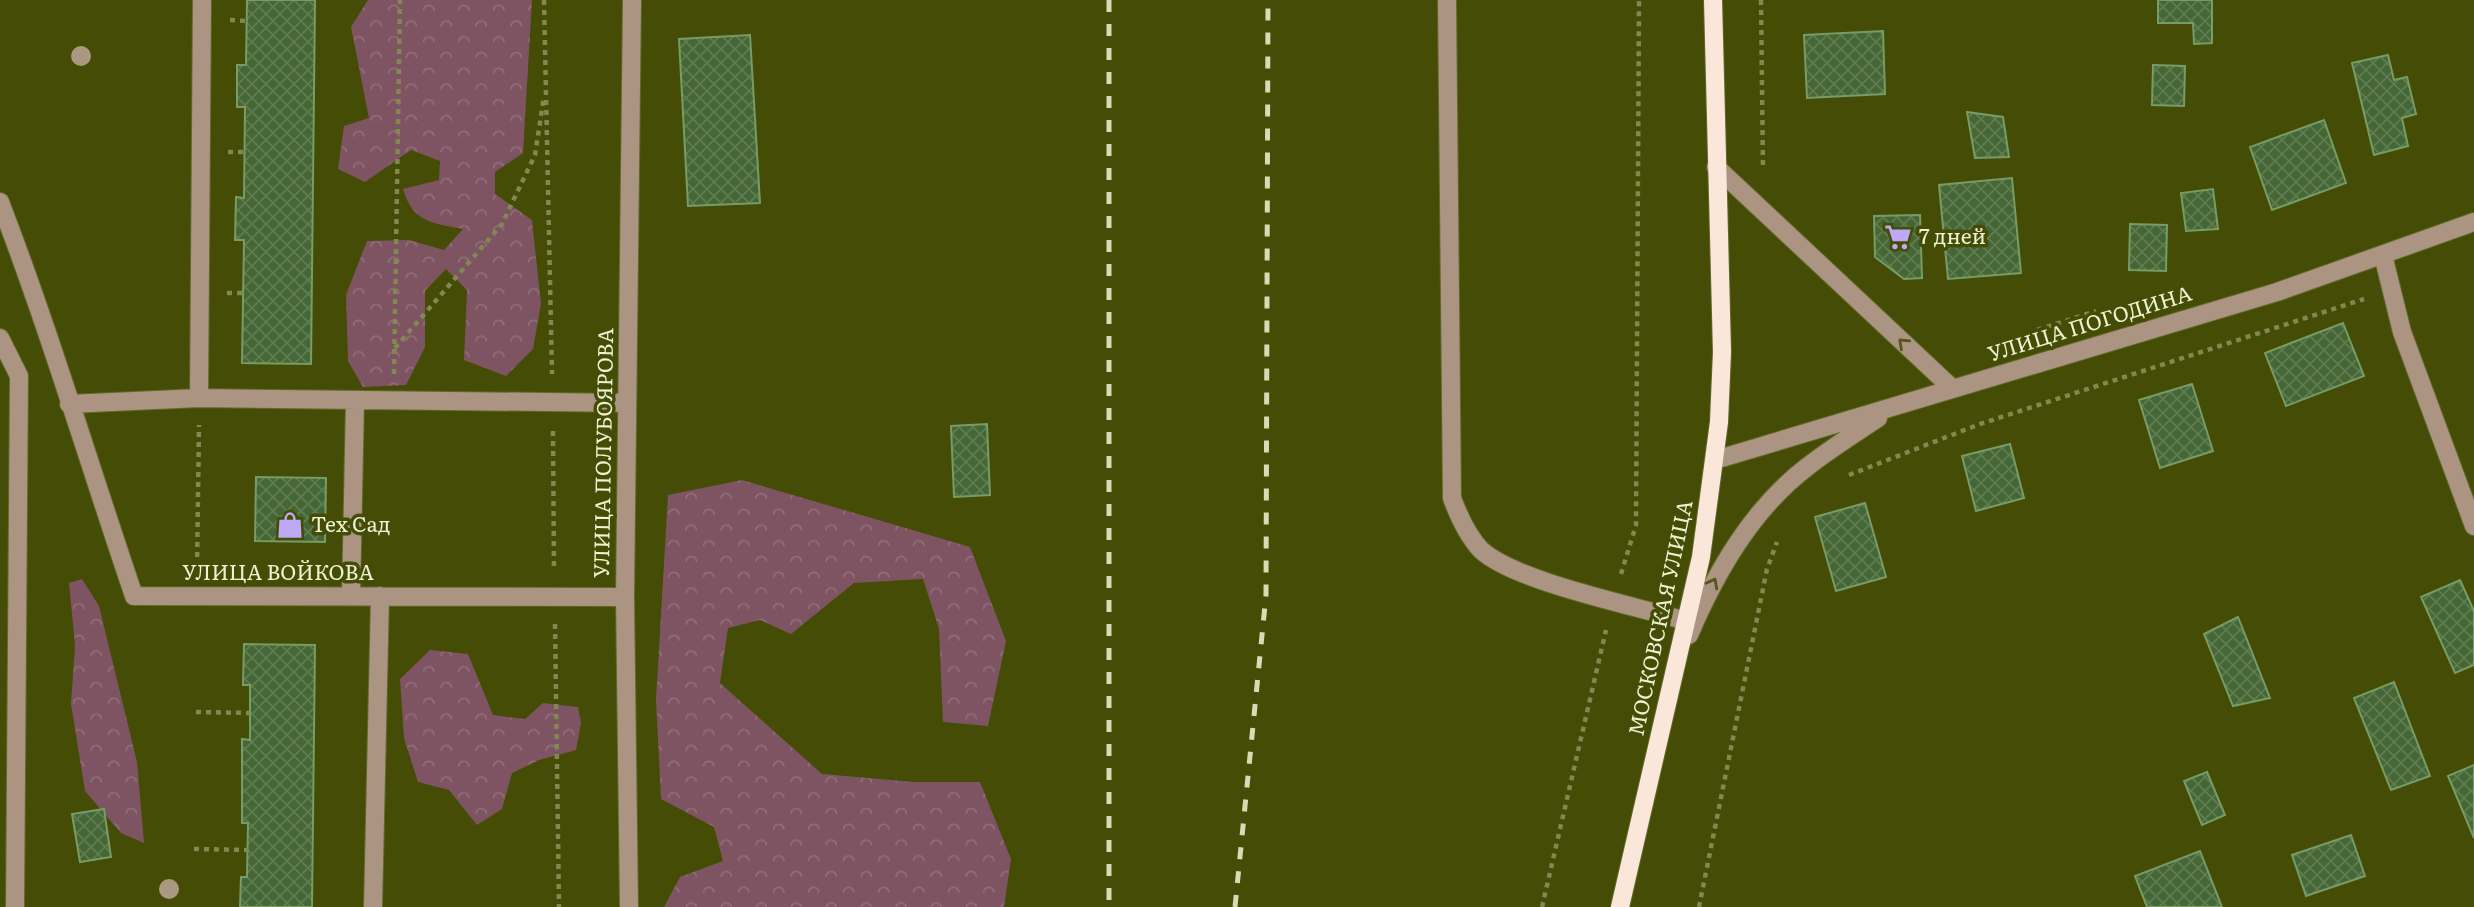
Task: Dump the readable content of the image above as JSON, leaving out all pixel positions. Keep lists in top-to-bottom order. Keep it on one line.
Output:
{"streets":{"main road":["МОСКОВСКАЯ УЛИЦА"],"street":["УЛИЦА ПОГОДИНА","УЛИЦА ПОЛУБОЯРОВА","УЛИЦА ВОЙКОВА"]},"crossings":[["УЛИЦА ПОГОДИНА","МОСКОВСКАЯ УЛИЦА"],["УЛИЦА ПОЛУБОЯРОВА","УЛИЦА ВОЙКОВА"]],"places":{"supermarket":["7 дней"],"shop":["Тех Сад"]}}
